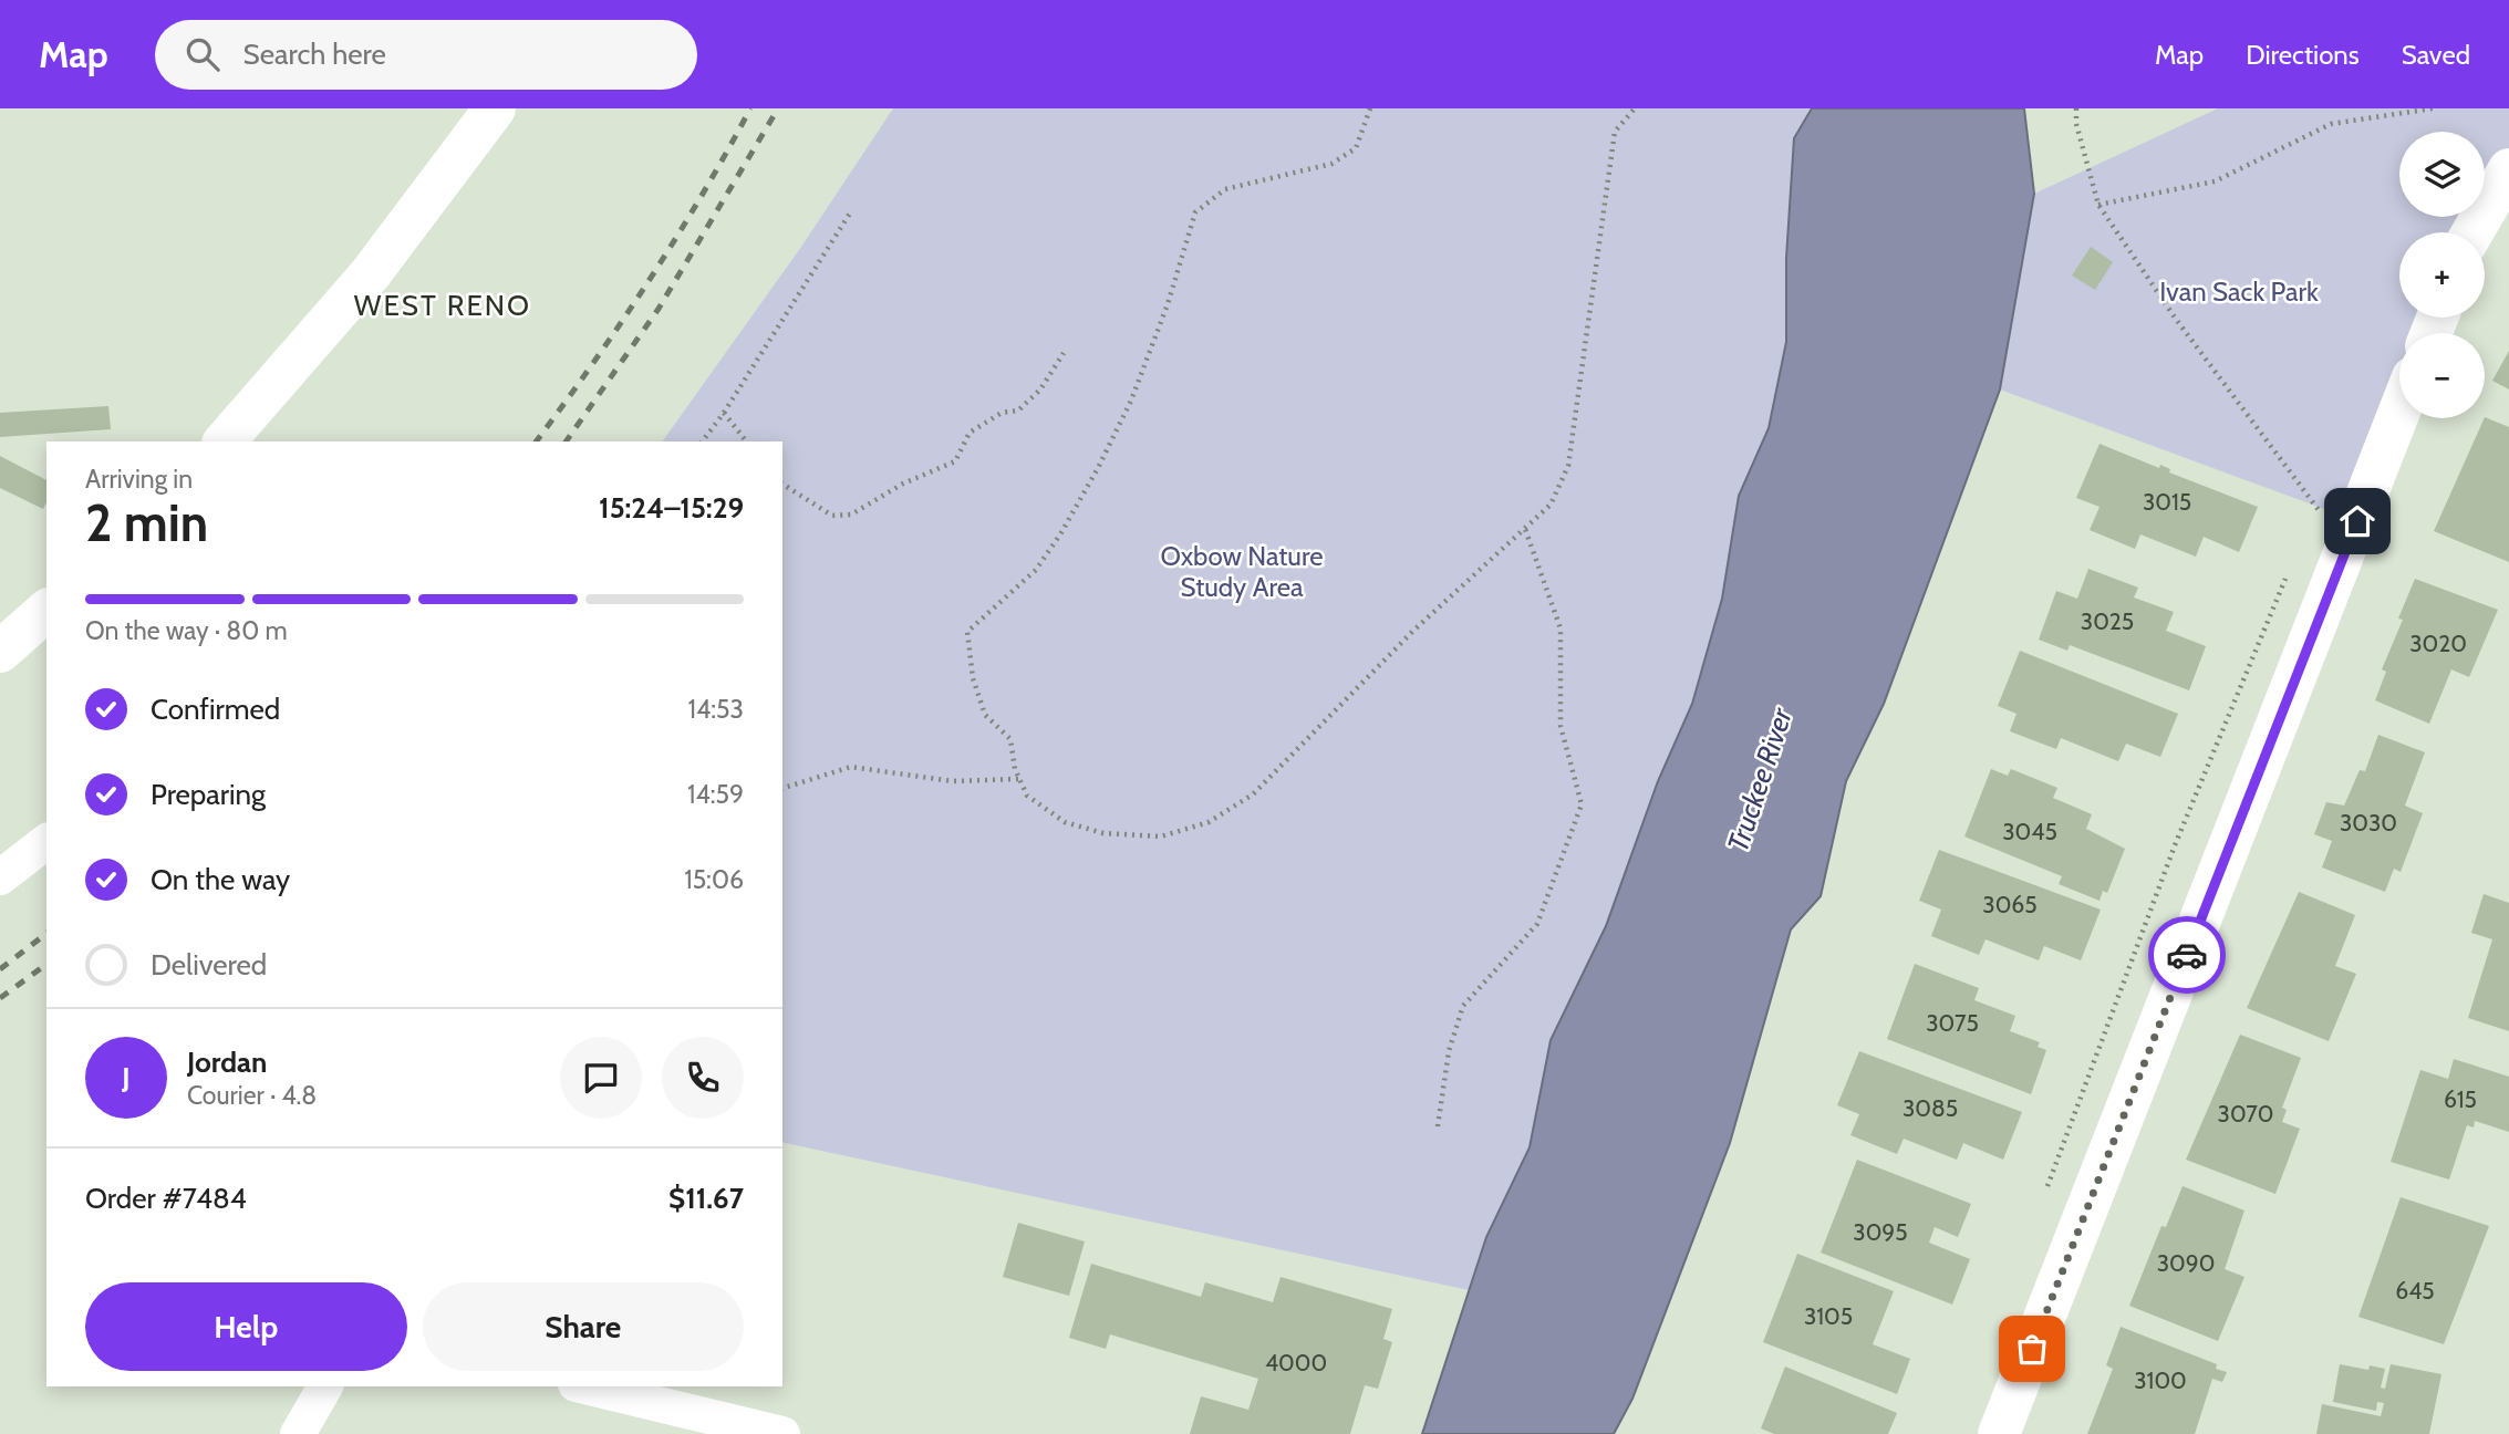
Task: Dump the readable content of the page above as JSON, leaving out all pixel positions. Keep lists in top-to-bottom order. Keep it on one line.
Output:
{"districts":["WEST RENO"],"water":["Truckee River"],"parks":["Ivan Sack Park","Oxbow Nature Study Area"],"house_numbers":["3015","3025","3020","3030","3045","3065","3075","615","3085","3070","3095","3090","645","3105","4000","3100"],"page":{"header":"Map","search":"Search here","nav":["Map","Directions","Saved"],"map_buttons":["+","−"],"heading":["2 min","Arriving in","15:24–15:29"],"panel":["Jordan","Courier · 4.8","Order #7484","$11.67"],"bar":"On the way · 80 m","list":[["Confirmed","14:53"],["Preparing","14:59"],["On the way","15:06"],"Delivered"],"round":"J","buttons":["Help","Share"]}}
